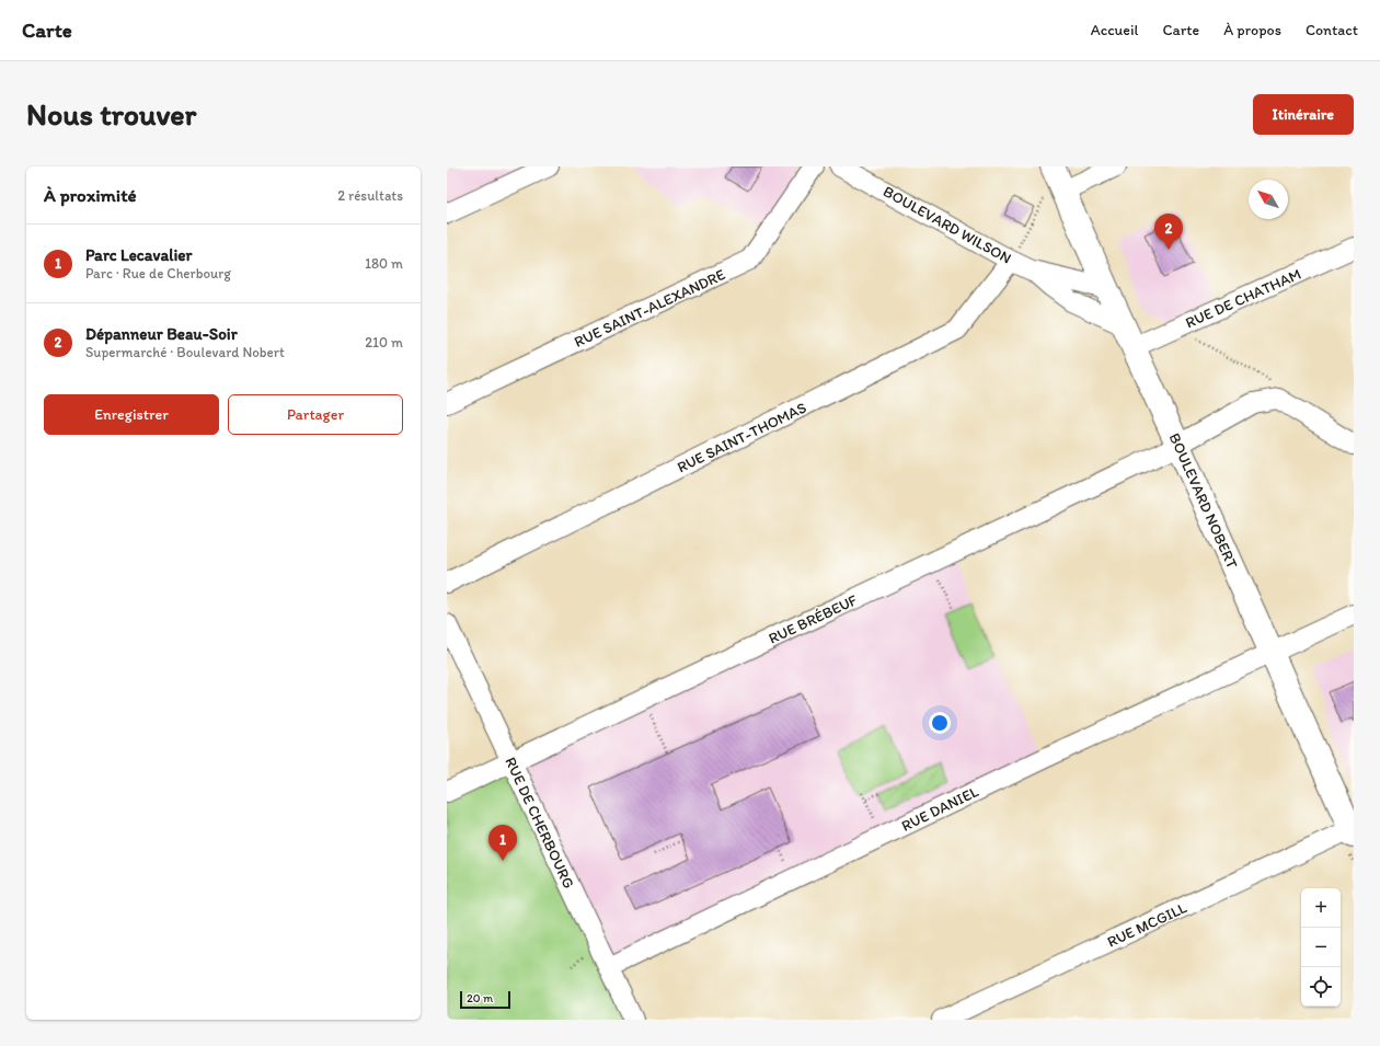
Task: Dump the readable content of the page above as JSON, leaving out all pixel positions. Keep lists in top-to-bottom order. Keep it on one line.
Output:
{"streets":{"street":["BOULEVARD WILSON","RUE DE CHATHAM","RUE SAINT-ALEXANDRE","RUE SAINT-THOMAS","BOULEVARD NOBERT","RUE BRÉBEUF","RUE DANIEL","RUE DE CHERBOURG","RUE MCGILL"]},"crossings":[["BOULEVARD WILSON","RUE SAINT-THOMAS"],["BOULEVARD WILSON","BOULEVARD NOBERT"],["RUE DE CHATHAM","BOULEVARD NOBERT"],["BOULEVARD NOBERT","RUE BRÉBEUF"],["BOULEVARD NOBERT","RUE DANIEL"],["BOULEVARD NOBERT","RUE MCGILL"],["RUE BRÉBEUF","RUE DE CHERBOURG"],["RUE DANIEL","RUE DE CHERBOURG"]],"scale_bar":"20 m","north":"top left","page":{"header":"Carte","nav":["Accueil","Carte","À propos","Contact"],"buttons":["Itinéraire",["Enregistrer","Partager"]],"title":"Nous trouver","heading":["À proximité","2 résultats"],"pins":["2","1"],"list":[{"mark":"1","name":"Parc Lecavalier","note":"Parc · Rue de Cherbourg","value":"180 m"},{"mark":"2","name":"Dépanneur Beau-Soir","note":"Supermarché · Boulevard Nobert","value":"210 m"}],"map_buttons":["+","−"],"scale":"20 m"}}
